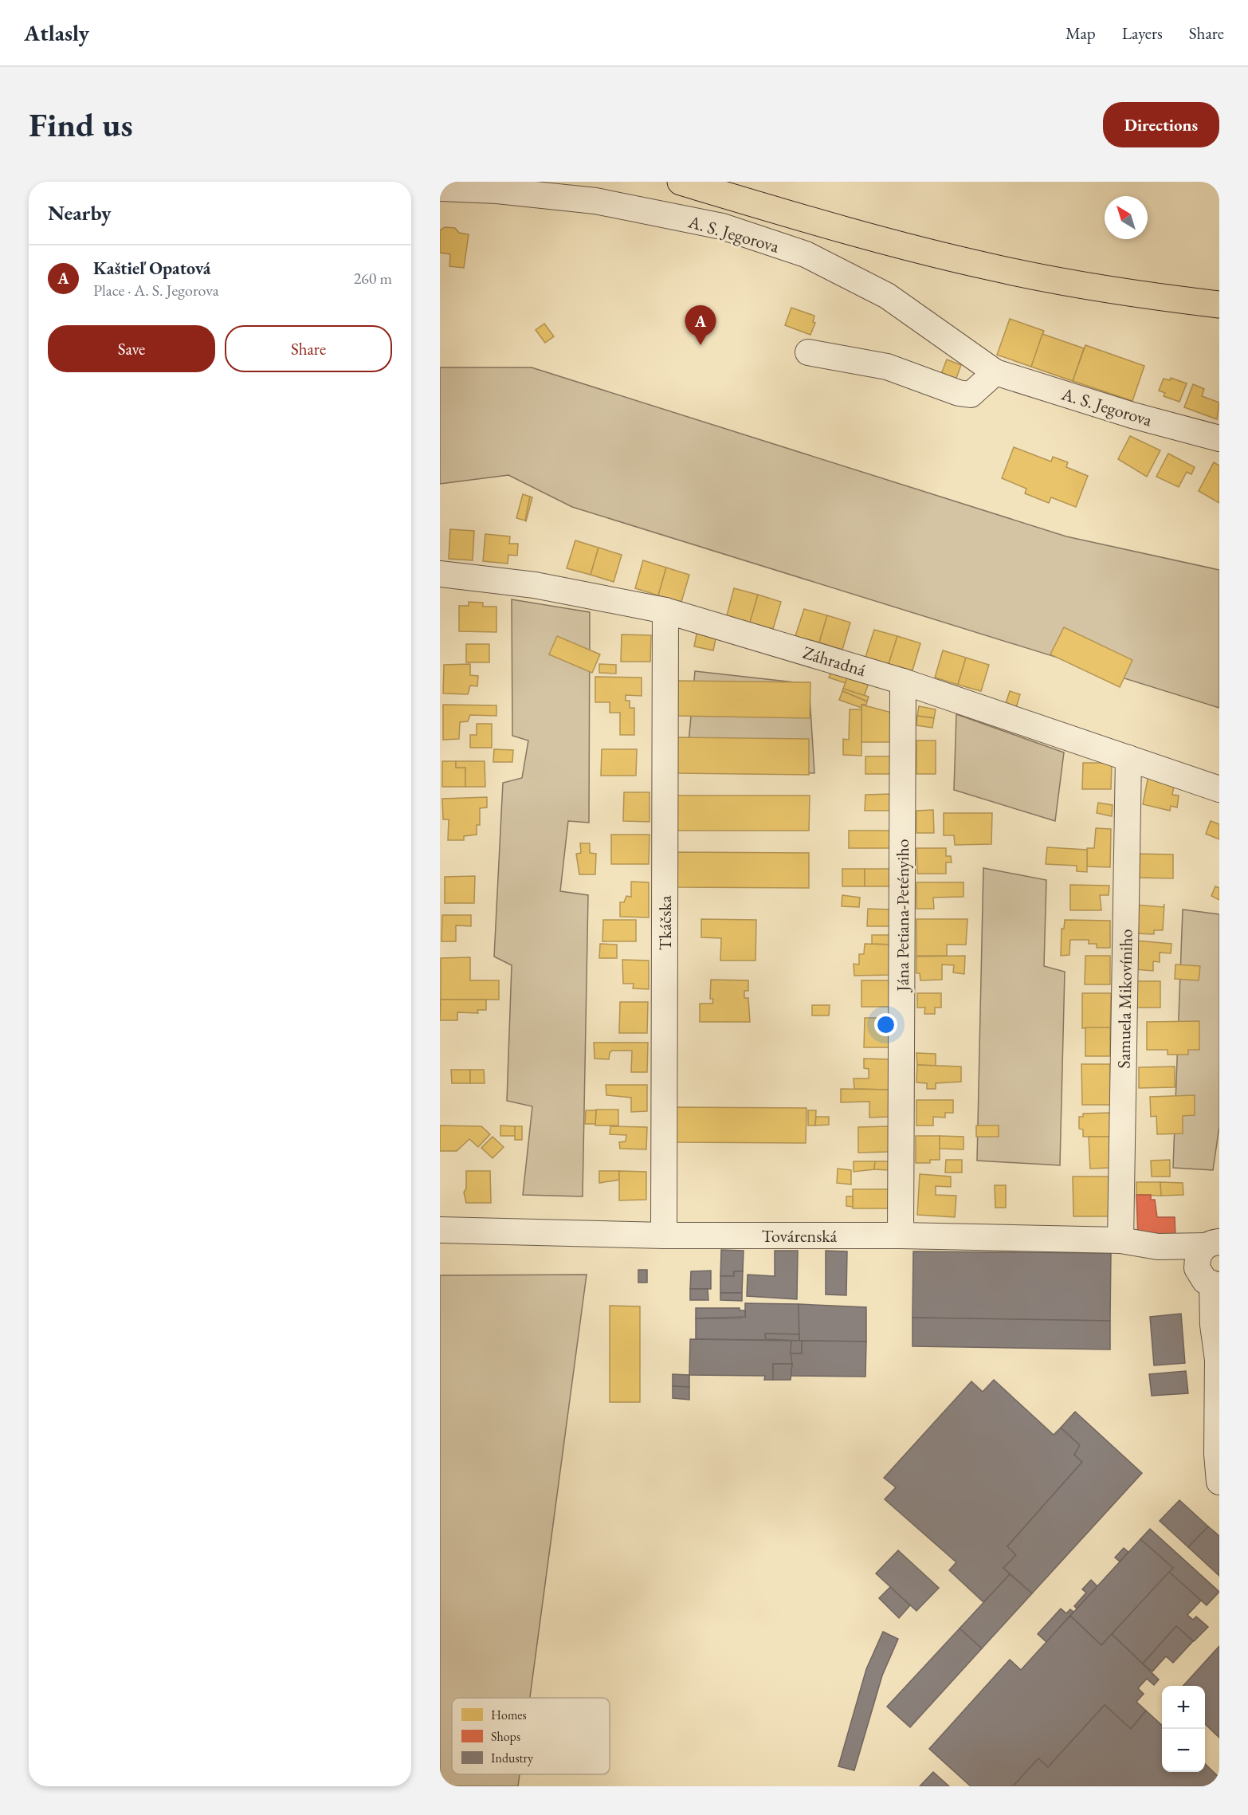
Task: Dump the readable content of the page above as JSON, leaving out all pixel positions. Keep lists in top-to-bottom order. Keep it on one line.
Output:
{"streets":{"street":["A. S. Jegorova","Záhradná","Jána Petiana-Petényiho","Tkáčska","Samuela Mikovíniho","Továrenská"]},"crossings":[["Záhradná","Jána Petiana-Petényiho"],["Záhradná","Tkáčska"],["Záhradná","Samuela Mikovíniho"],["Jána Petiana-Petényiho","Továrenská"],["Tkáčska","Továrenská"],["Samuela Mikovíniho","Továrenská"]],"legend":["Homes","Shops","Industry"],"north":"top left","page":{"header":"Atlasly","nav":["Map","Layers","Share"],"buttons":["Directions",["Save","Share"]],"title":"Find us","heading":"Nearby","list":[{"mark":"A","name":"Kaštieľ Opatová","note":"Place · A. S. Jegorova","value":"260 m"}],"pins":"A","map_buttons":["+","−"]}}
